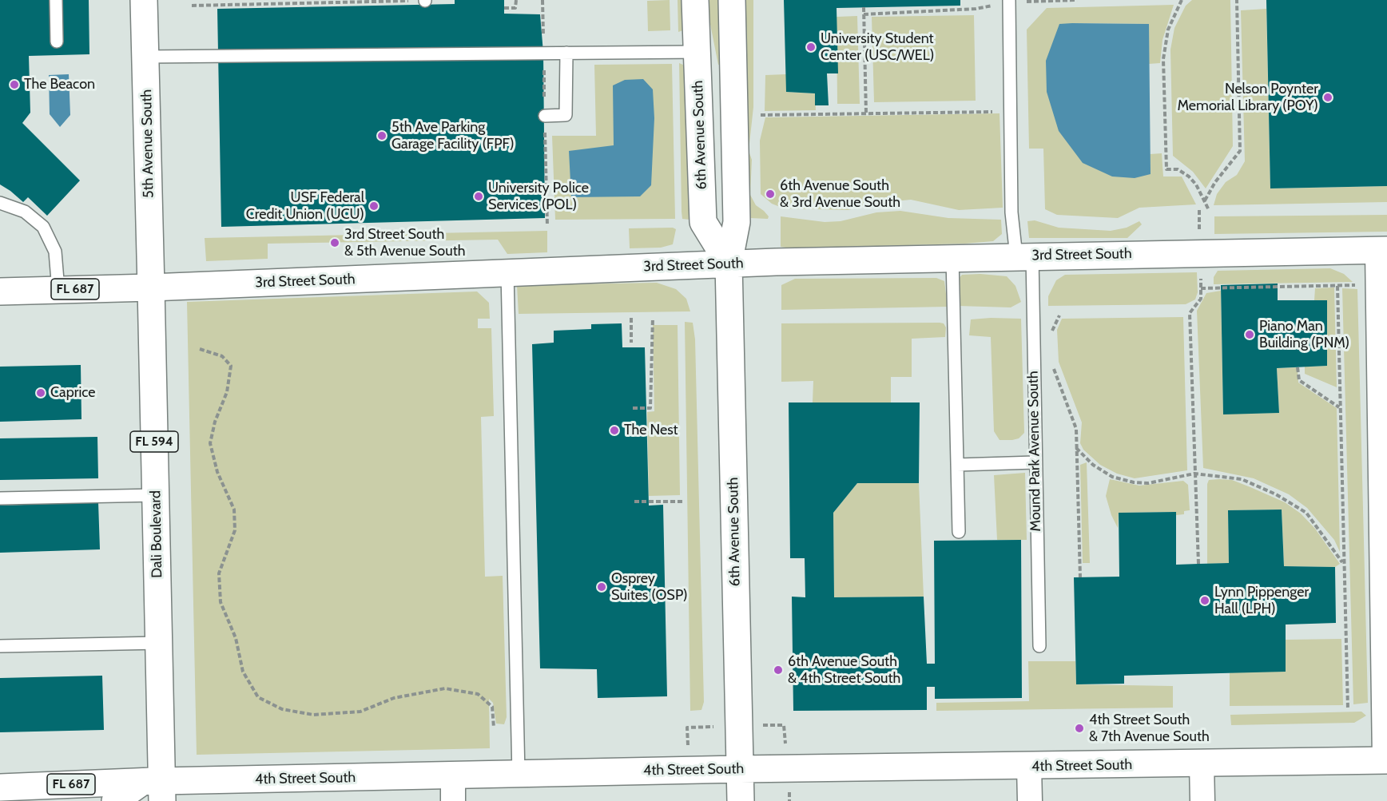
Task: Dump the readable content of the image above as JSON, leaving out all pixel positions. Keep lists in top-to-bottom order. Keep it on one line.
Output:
{"streets":{"main road":["6th Avenue South","5th Avenue South","3rd Street South","FL 687","FL 594","Dali Boulevard","4th Street South"],"lane":["Mound Park Avenue South"]},"crossings":[["6th Avenue South","3rd Street South"],["6th Avenue South","4th Street South"],["5th Avenue South","3rd Street South"],["5th Avenue South","Dali Boulevard"],["3rd Street South","Mound Park Avenue South"],["3rd Street South","Dali Boulevard"],["Dali Boulevard","4th Street South"]],"places":["University Student Center (USC/WEL)","The Beacon","Nelson Poynter Memorial Library (POY)","5th Ave Parking Garage Facility (FPF)","6th Avenue South & 3rd Avenue South","University Police Services (POL)","USF Federal Credit Union (UCU)","3rd Street South & 5th Avenue South","Piano Man Building (PNM)","Caprice","The Nest","Osprey Suites (OSP)","Lynn Pippenger Hall (LPH)","6th Avenue South & 4th Street South","4th Street South & 7th Avenue South"]}
